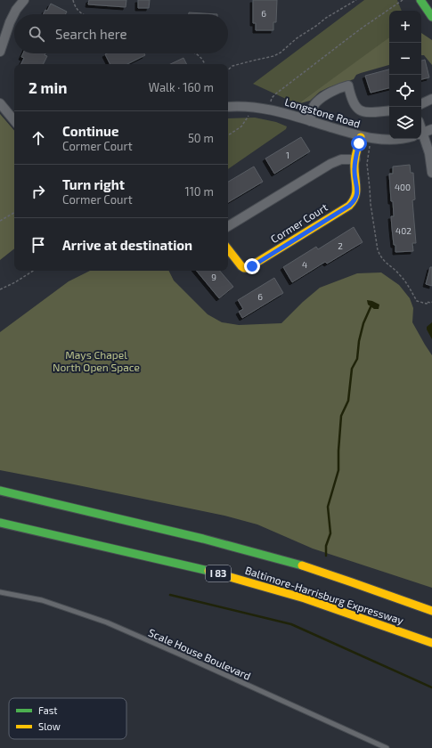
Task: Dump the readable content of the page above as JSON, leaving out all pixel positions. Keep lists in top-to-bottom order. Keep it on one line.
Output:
{"streets":{"main road":["Cormer Court","I 83","Baltimore-Harrisburg Expressway"],"street":["Longstone Road"],"lane":["Scale House Boulevard"]},"crossings":[["Longstone Road","Cormer Court"]],"parks":["Mays Chapel North Open Space"],"house_numbers":["6","1","400","402","2","4","9","6"],"legend":["Fast","Slow"],"page":{"map_buttons":["+","−"],"search":"Search here","heading":["2 min","Walk · 160 m"],"list":[["Continue","Cormer Court","50 m"],["Turn right","Cormer Court","110 m"],"Arrive at destination"]}}
